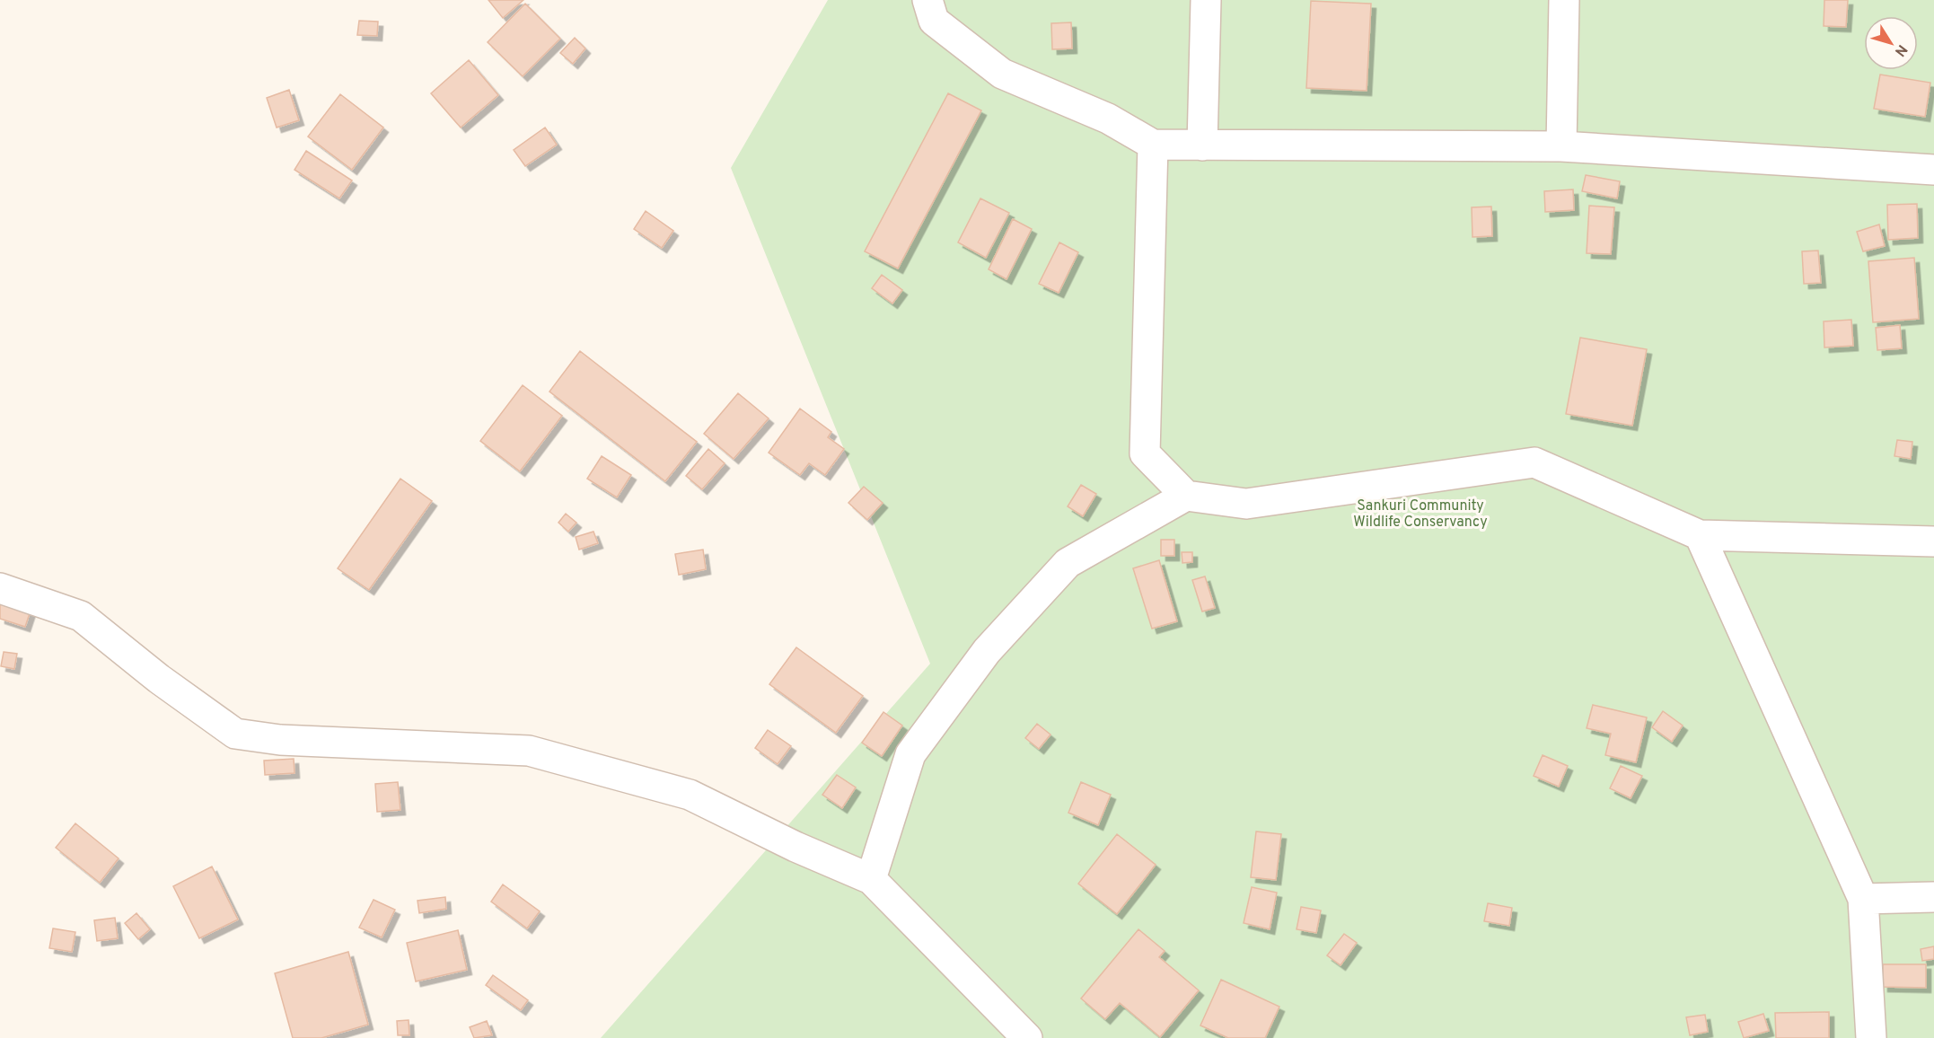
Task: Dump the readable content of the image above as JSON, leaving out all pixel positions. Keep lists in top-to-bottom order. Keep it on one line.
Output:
{"parks":["Sankuri Community Wildlife Conservancy"],"north":"bottom right"}
